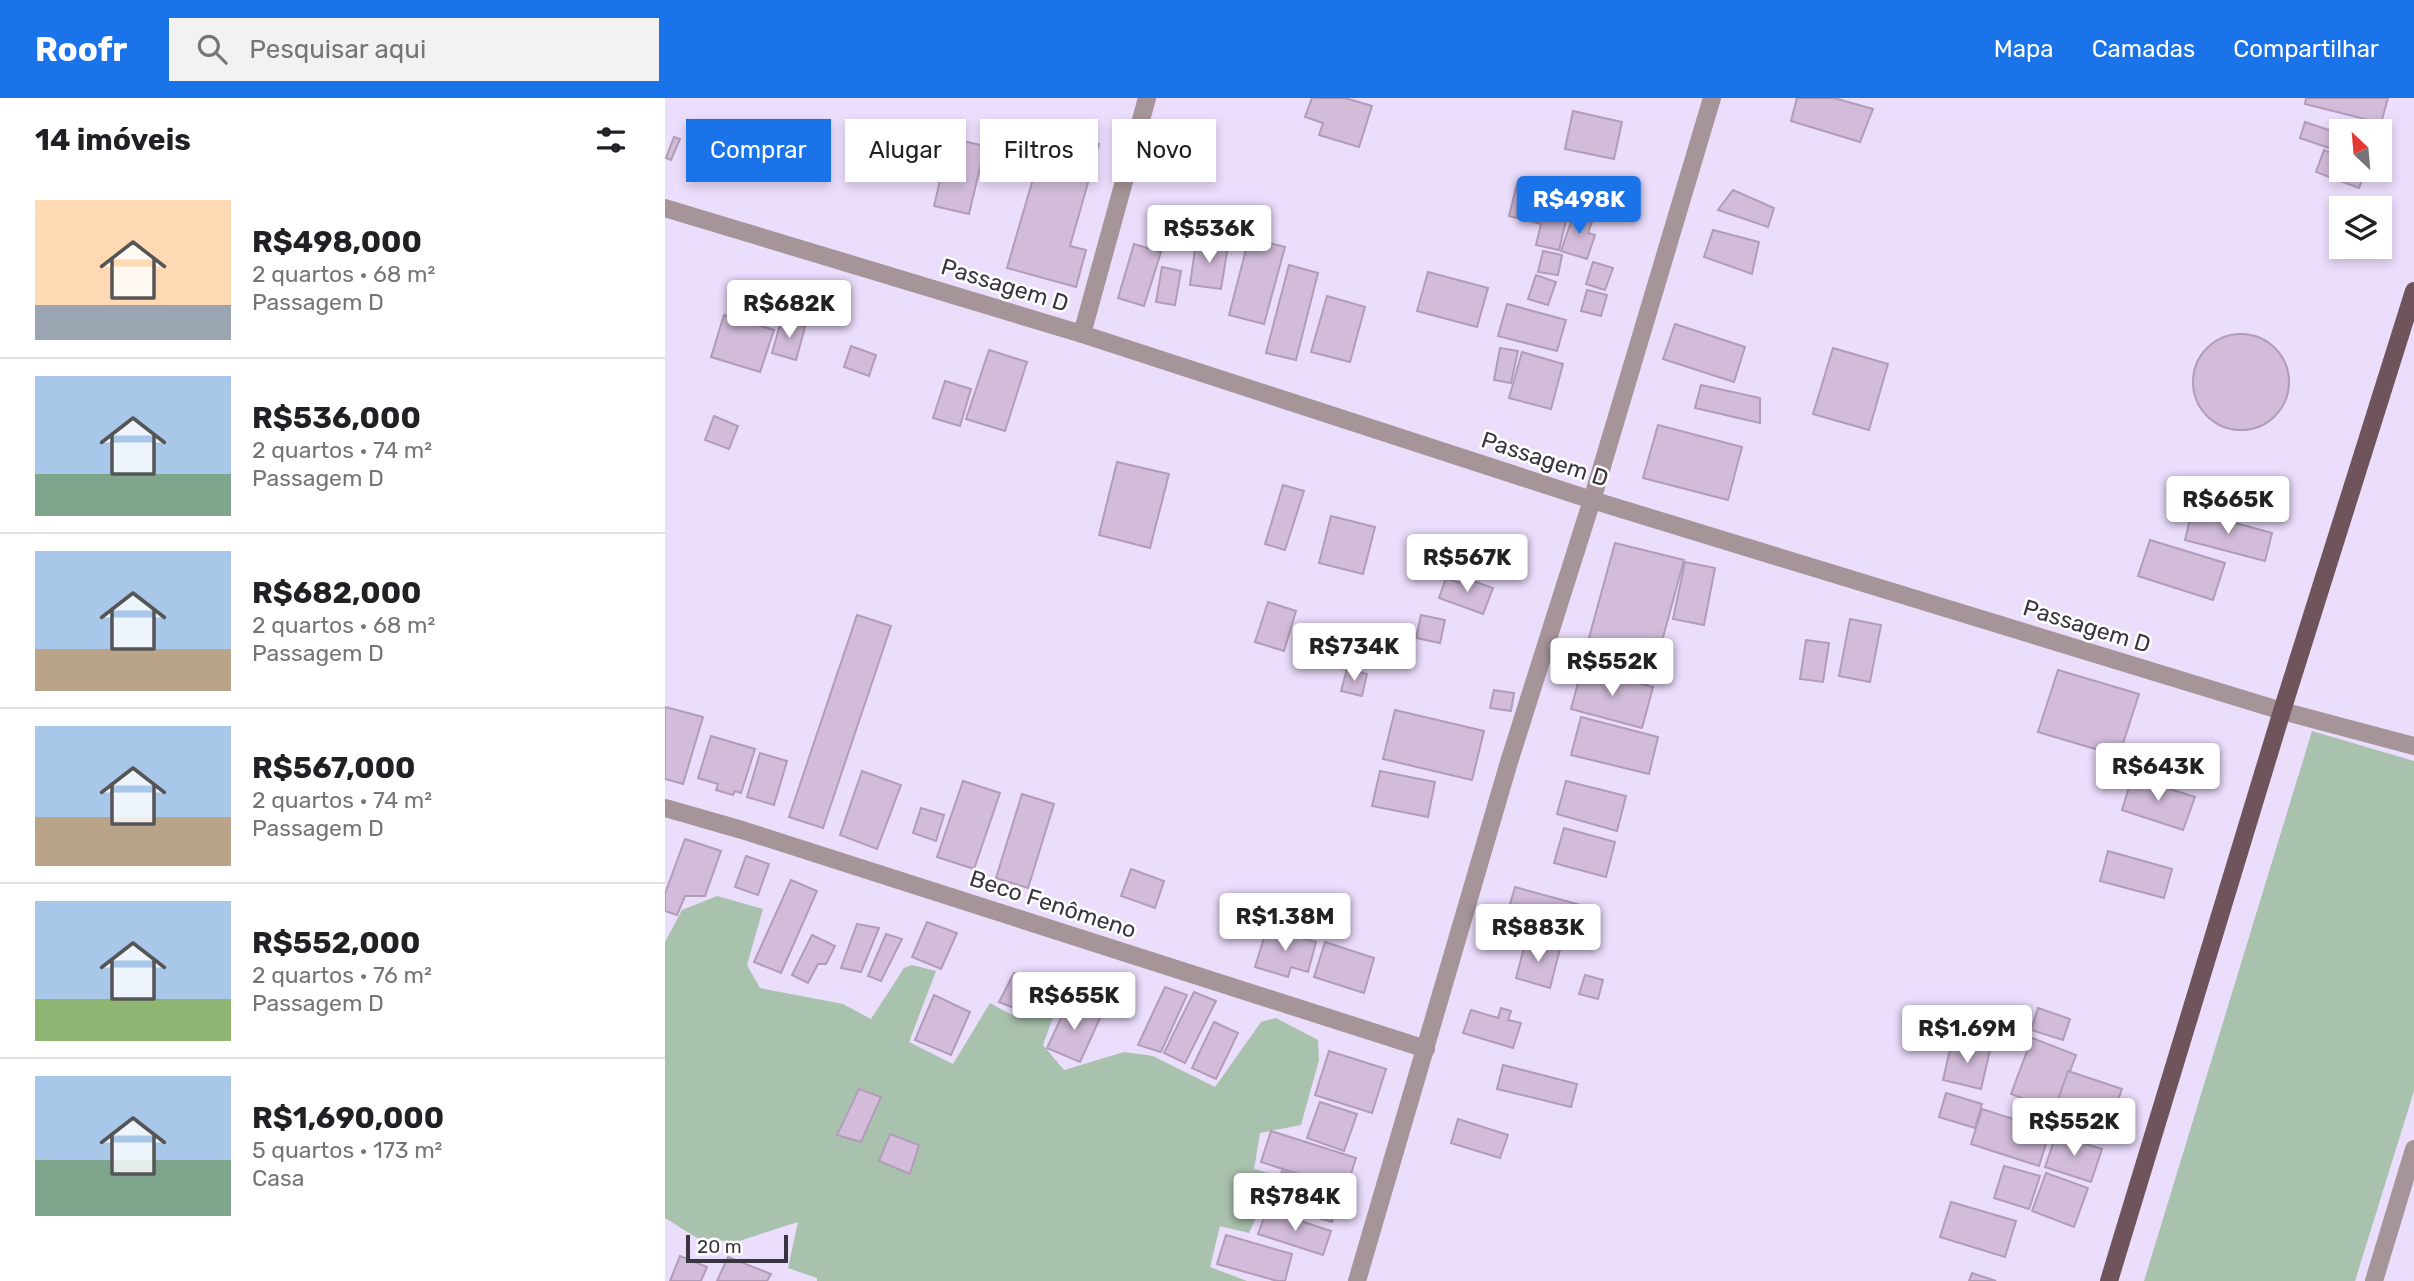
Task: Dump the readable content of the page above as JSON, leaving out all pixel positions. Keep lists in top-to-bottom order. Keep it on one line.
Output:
{"streets":{"street":["Passagem D","Beco Fenômeno"]},"scale_bar":"20 m","north":"top left","page":{"header":"Roofr","search":"Pesquisar aqui","nav":["Mapa","Camadas","Compartilhar"],"heading":"14 imóveis","chip":["Comprar","Alugar","Filtros","Novo"],"price":["R$498K","R$536K","R$682K","R$665K","R$567K","R$734K","R$552K","R$643K","R$1.38M","R$883K","R$655K","R$1.69M","R$552K","R$784K"],"list":[{"name":"R$498,000","note":"2 quartos · 68 m² · Passagem D"},{"name":"R$536,000","note":"2 quartos · 74 m² · Passagem D"},{"name":"R$682,000","note":"2 quartos · 68 m² · Passagem D"},{"name":"R$567,000","note":"2 quartos · 74 m² · Passagem D"},{"name":"R$552,000","note":"2 quartos · 76 m² · Passagem D"},{"name":"R$1,690,000","note":"5 quartos · 173 m² · Casa"}],"scale":"20 m"}}
